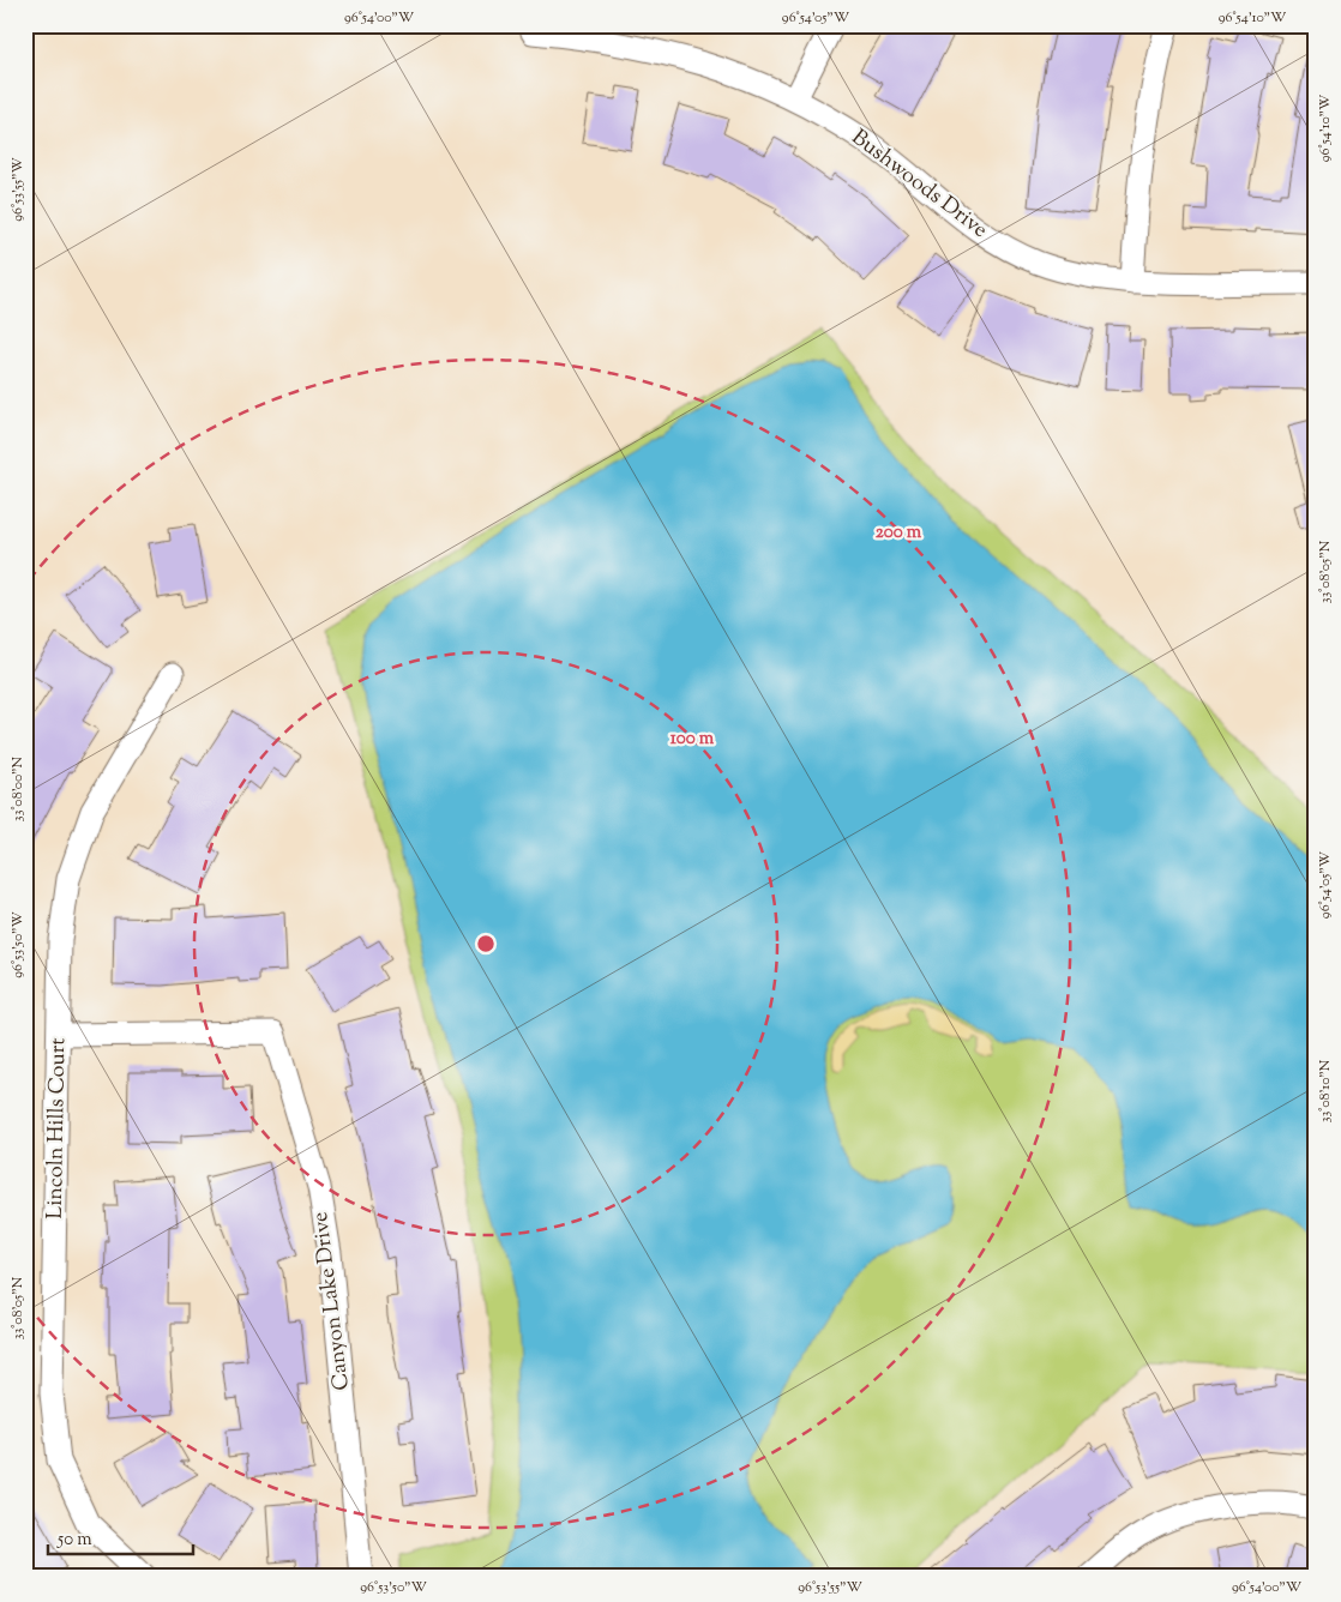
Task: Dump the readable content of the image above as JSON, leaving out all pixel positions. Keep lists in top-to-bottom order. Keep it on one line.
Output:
{"streets":{"street":["Bushwoods Drive","Lincoln Hills Court","Canyon Lake Drive"]},"crossings":[["Lincoln Hills Court","Canyon Lake Drive"]],"scale_bar":"50 m","coordinates":["96°54'00\"W","96°54'05\"W","96°54'10\"W","96°53'55\"W","33°08'05\"N","33°08'00\"N","96°53'50\"W","33°08'10\"N"],"rings":["200 m","100 m"]}
